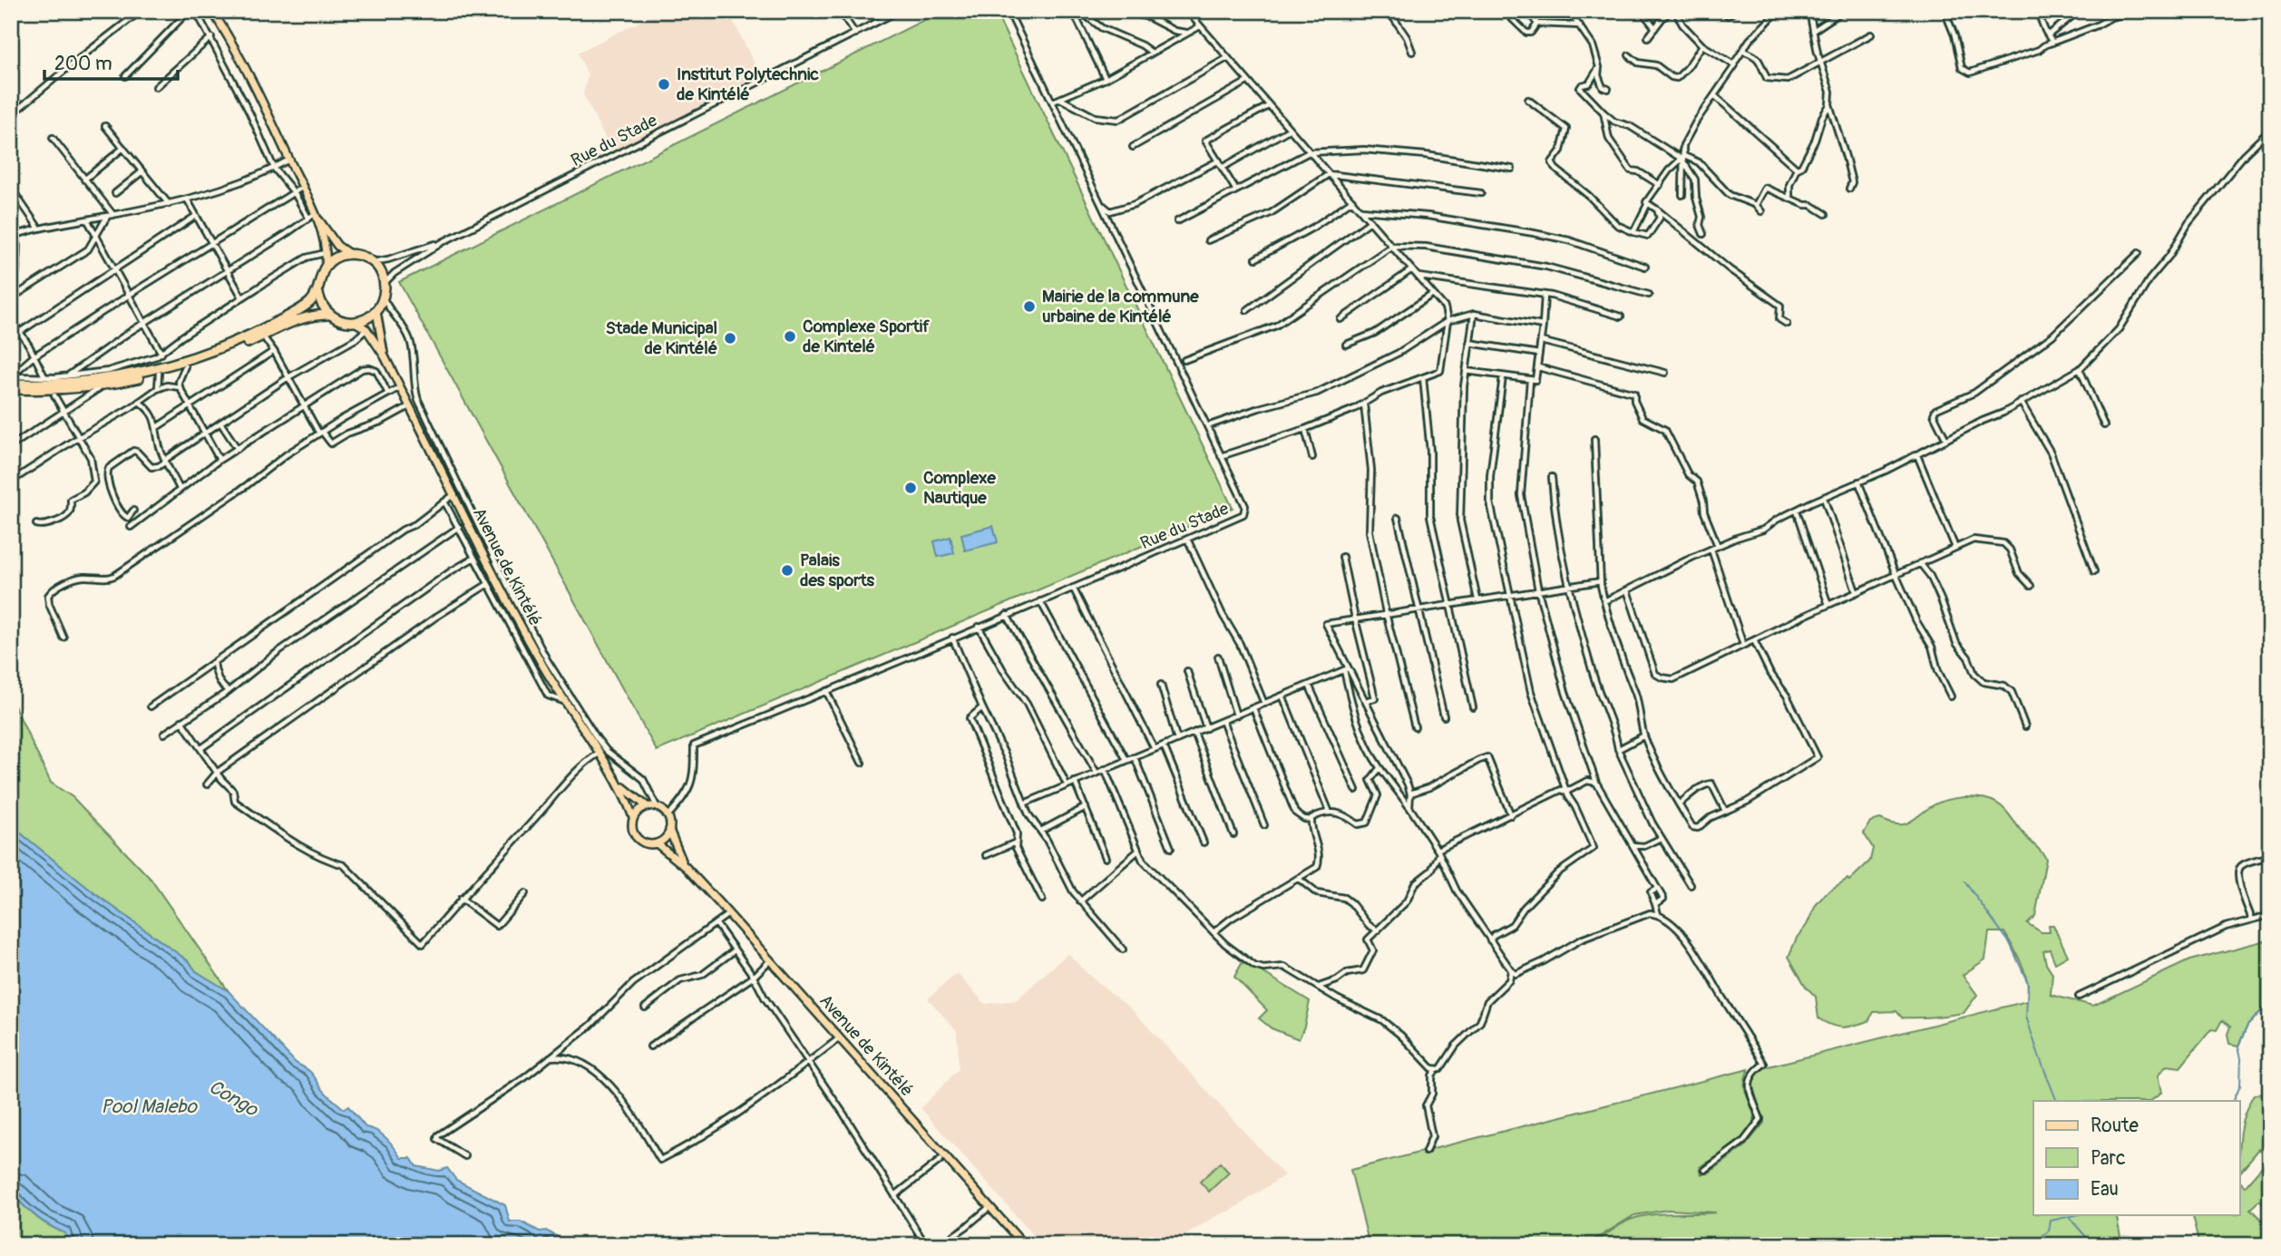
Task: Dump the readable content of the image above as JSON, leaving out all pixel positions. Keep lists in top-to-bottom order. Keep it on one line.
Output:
{"streets":{"main road":["Avenue de Kintélé"],"street":["Rue du Stade"]},"crossings":[["Rue du Stade","Avenue de Kintélé"]],"water":["Congo","Pool Malebo"],"places":["Institut Polytechnic de Kintélé","Mairie de la commune urbaine de Kintélé","Complexe Sportif de Kintelé","Stade Municipal de Kintélé","Complexe Nautique","Palais des sports"],"legend":["Route","Parc","Eau"],"scale_bar":"200 m"}
